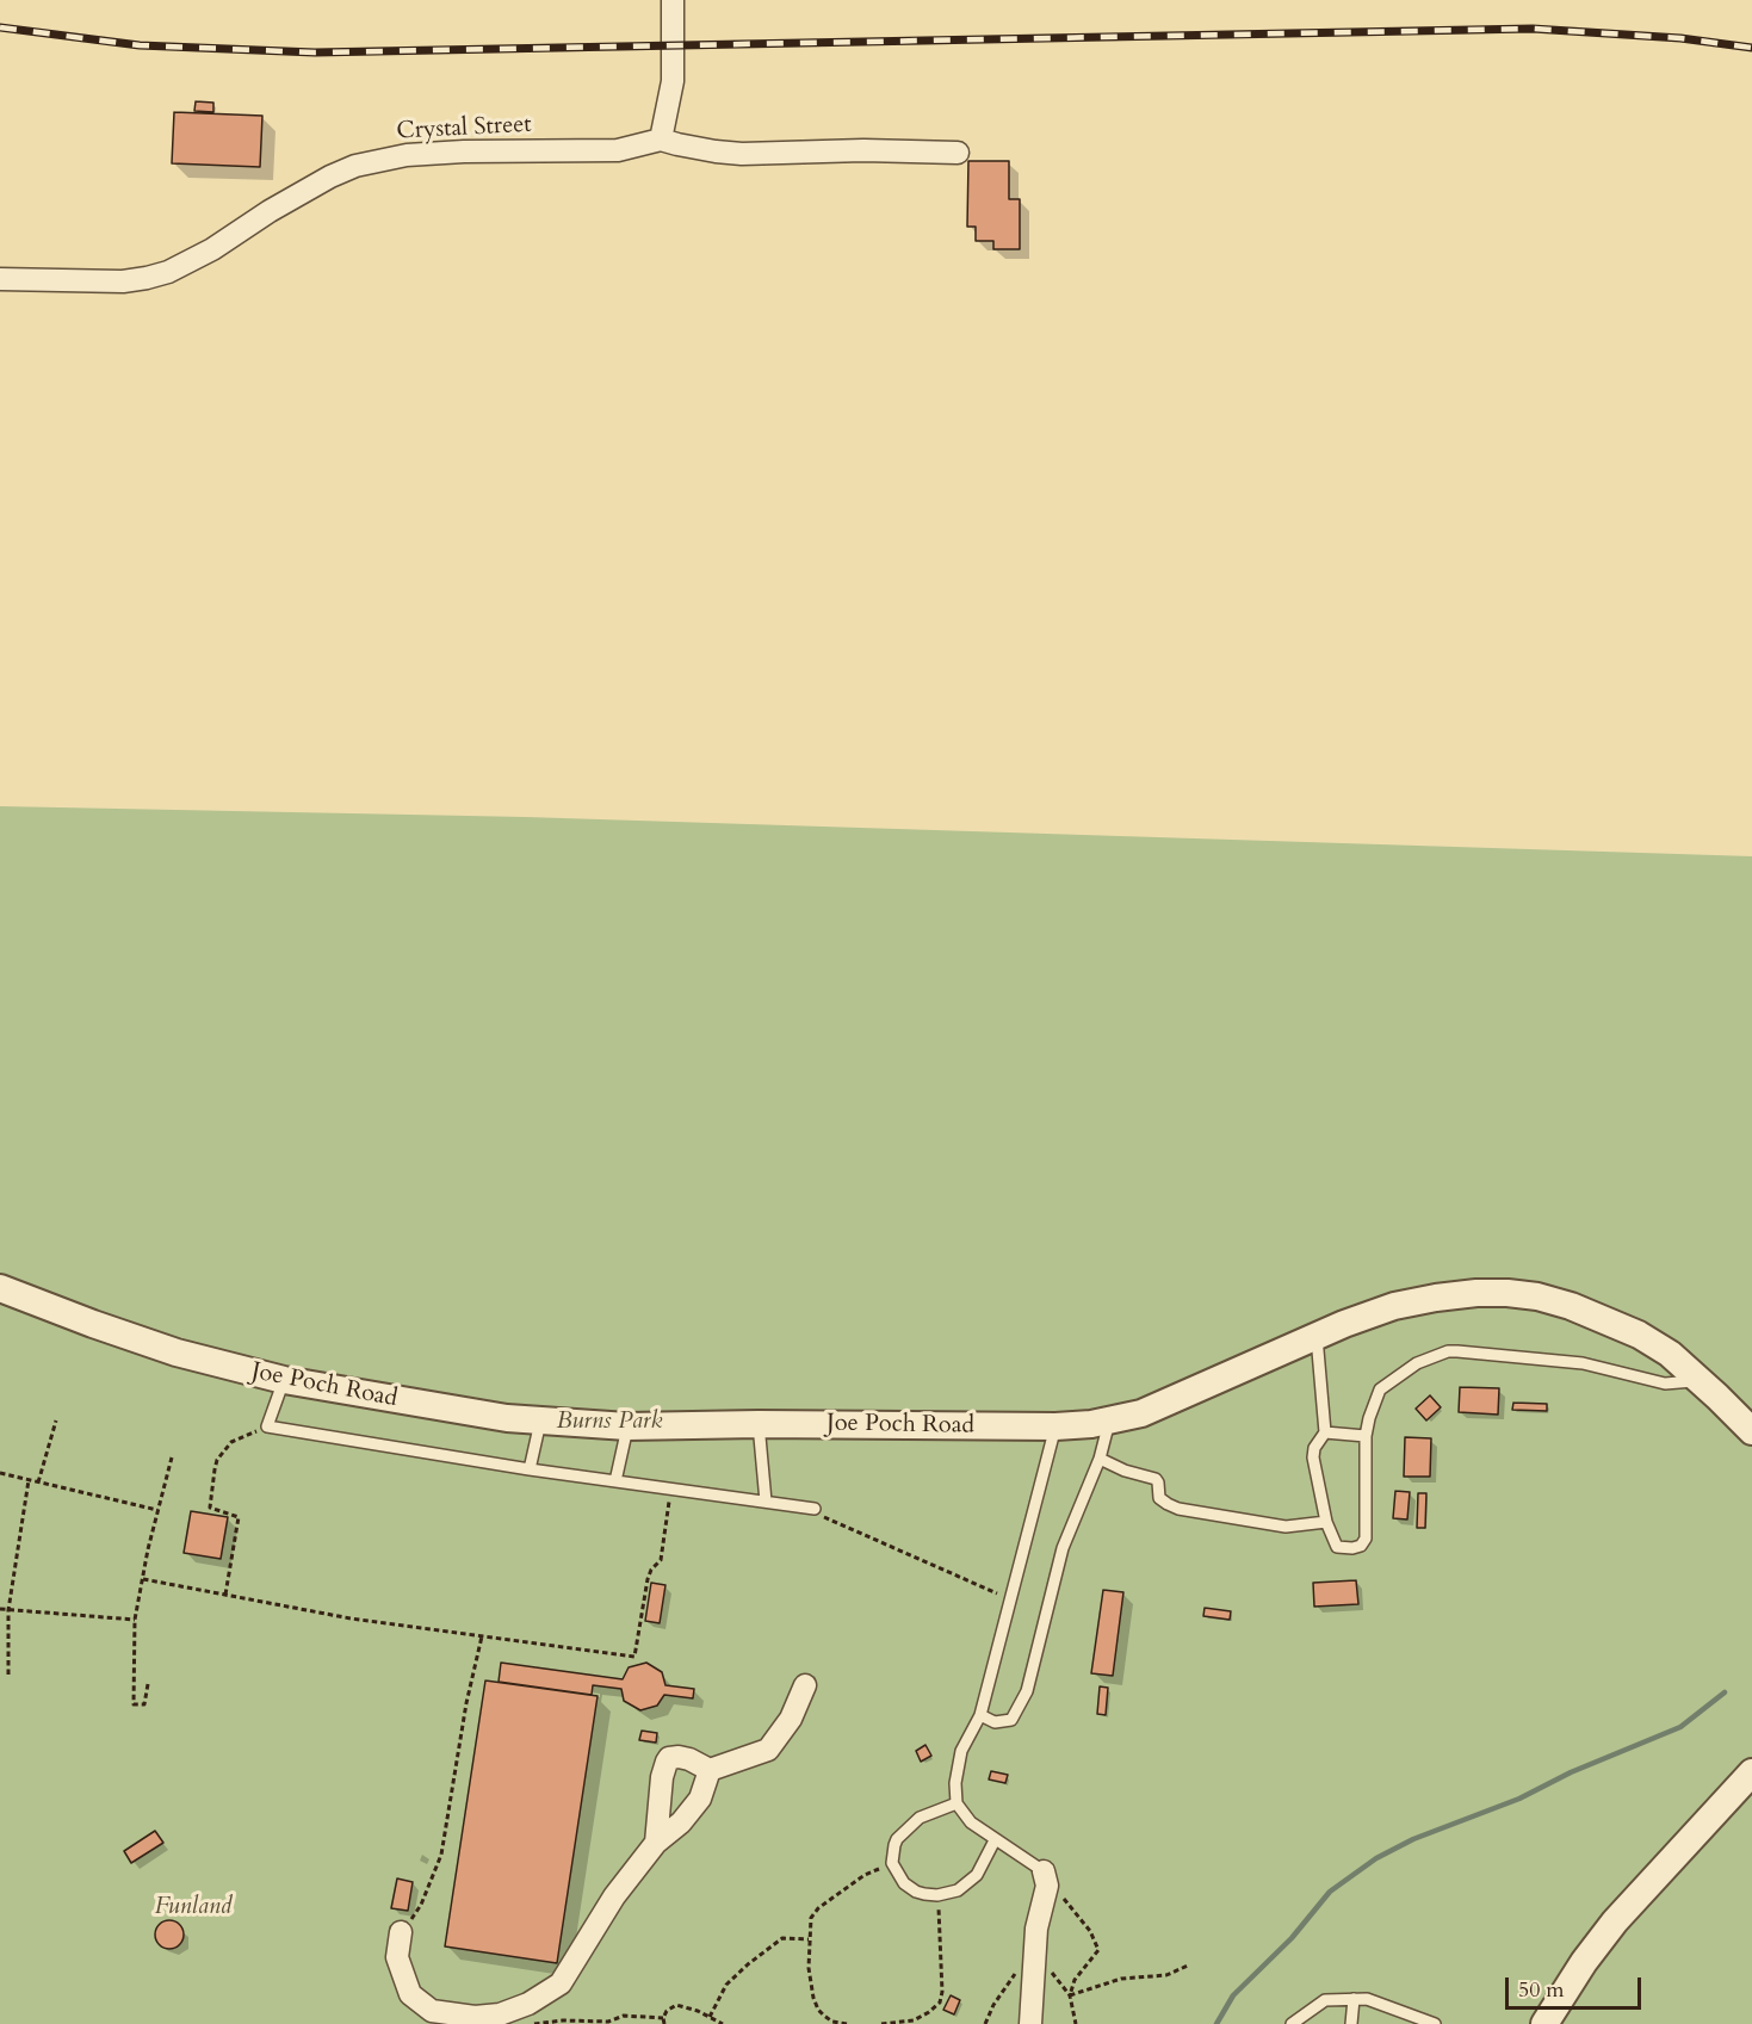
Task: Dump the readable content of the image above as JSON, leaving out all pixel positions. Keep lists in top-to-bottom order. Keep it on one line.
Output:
{"streets":{"street":["Crystal Street","Joe Poch Road"]},"parks":["Burns Park","Funland"],"scale_bar":"50 m"}
